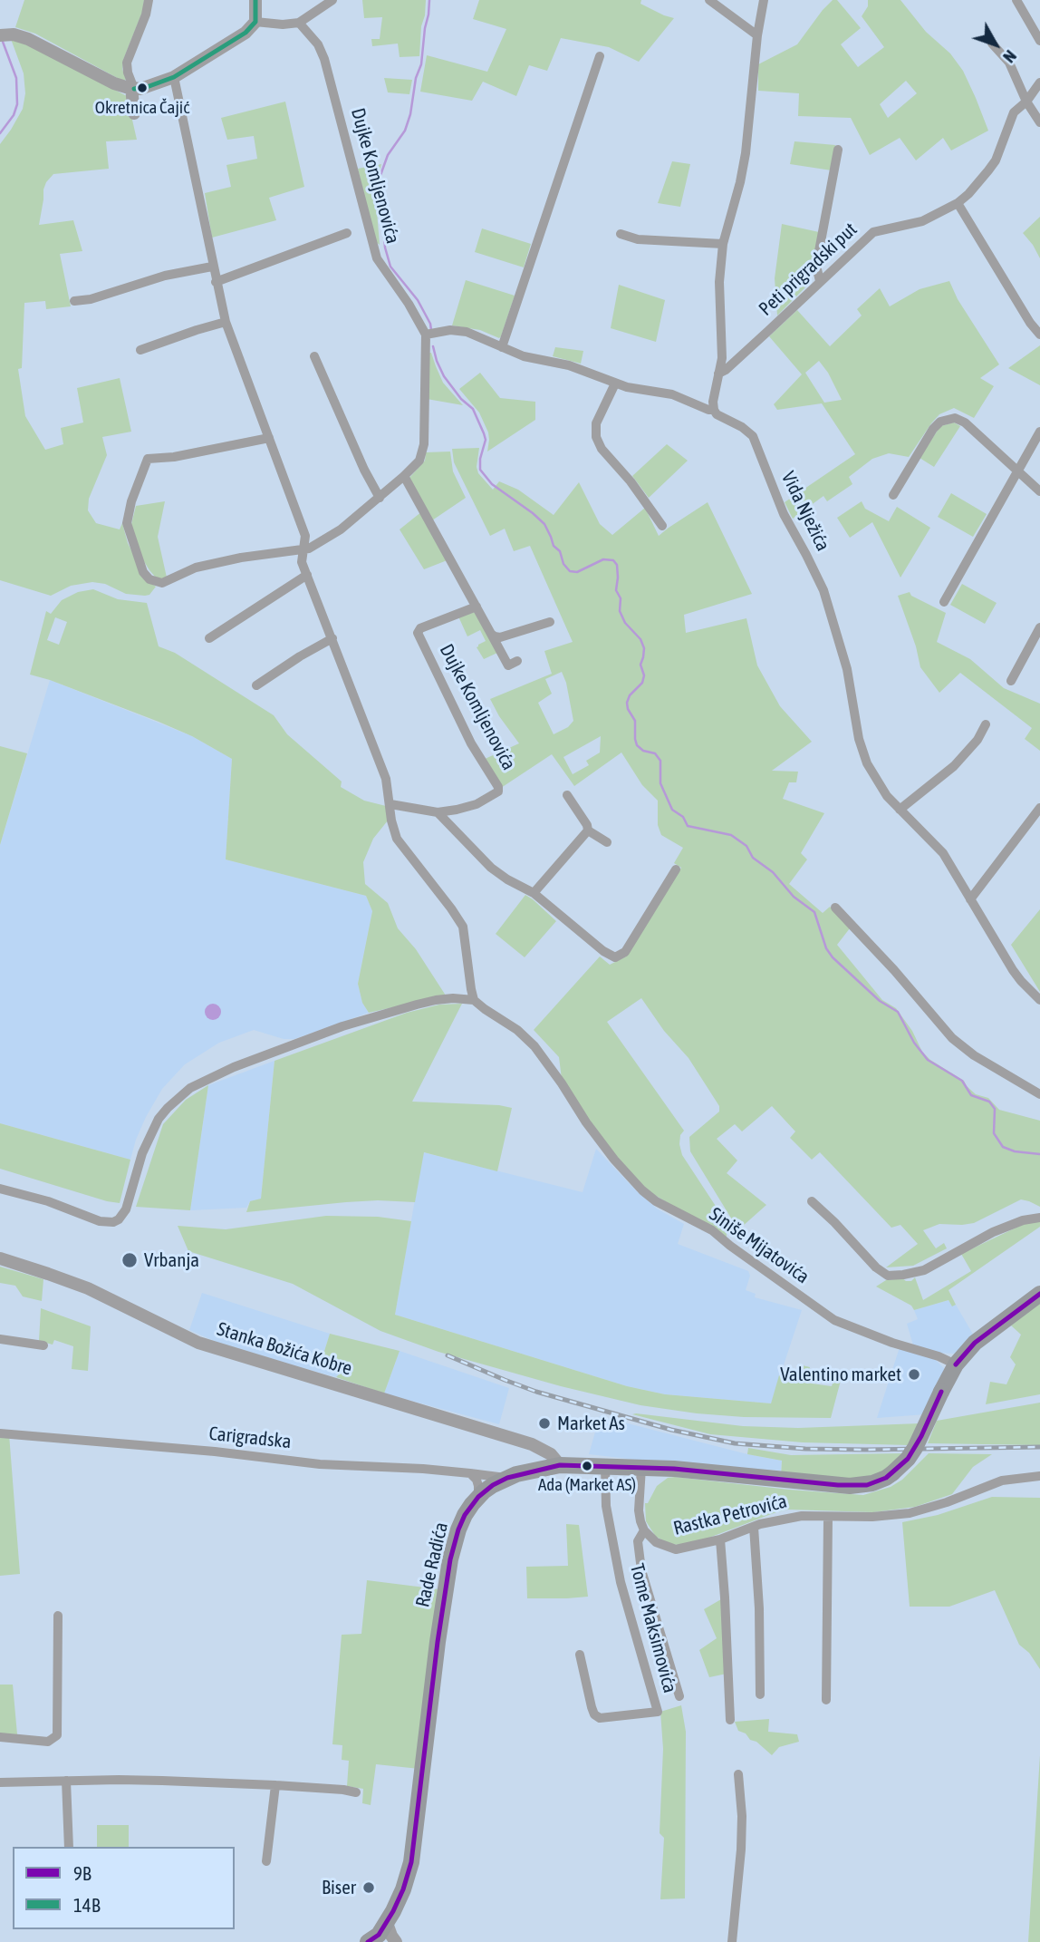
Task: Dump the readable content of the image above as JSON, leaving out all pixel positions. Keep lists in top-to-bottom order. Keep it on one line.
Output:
{"streets":{"main road":["Rade Radića"],"street":["Dujke Komljenovića","Peti prigradski put","Vida Nježića","Siniše Mijatovića","Stanka Božića Kobre","Carigradska","Rastka Petrovića","Tome Maksimovića"]},"crossings":[["Siniše Mijatovića","Rade Radića"],["Stanka Božića Kobre","Rade Radića"],["Carigradska","Rade Radića"],["Rade Radića","Tome Maksimovića"]],"places":["Okretnica Čajić","Vrbanja","Valentino market","Market As","Ada (Market AS)","Biser"],"lines":["transit line 14B","transit line 9B"],"legend":["9B","14B"],"north":"bottom right"}
